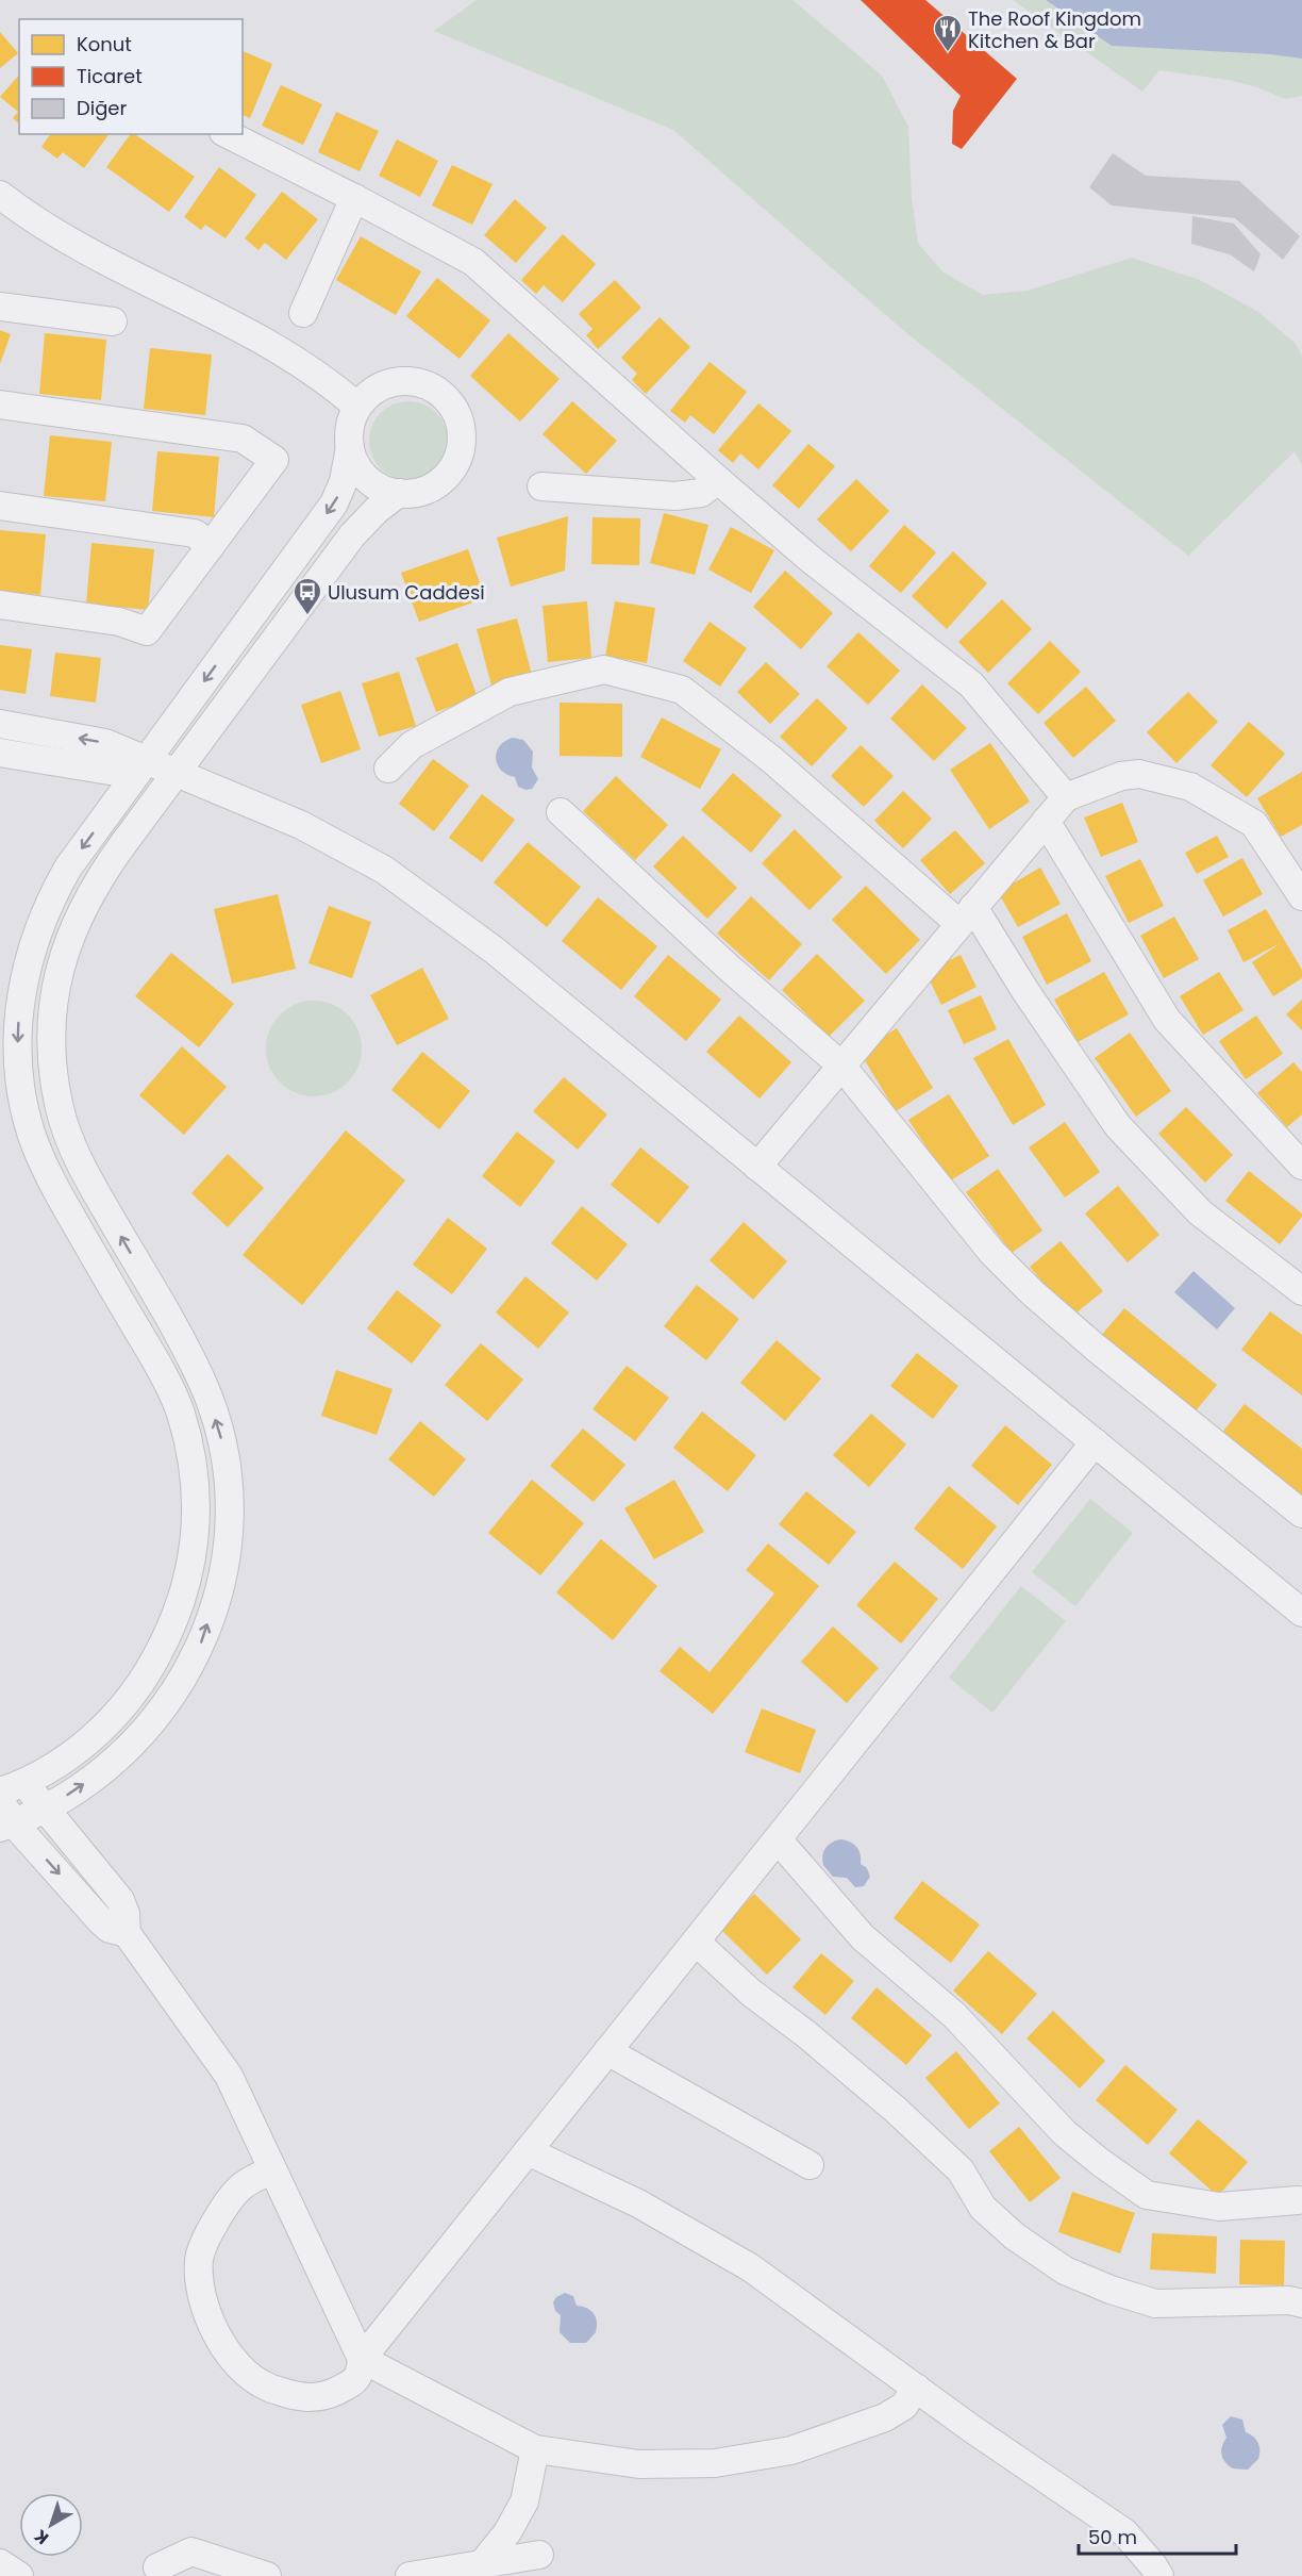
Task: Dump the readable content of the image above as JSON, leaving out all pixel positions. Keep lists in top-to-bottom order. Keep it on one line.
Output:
{"places":{"restaurant":["The Roof Kingdom Kitchen & Bar"],"bus stop":["Ulusum Caddesi"]},"legend":["Konut","Ticaret","Diğer"],"scale_bar":"50 m","north":"bottom left"}
